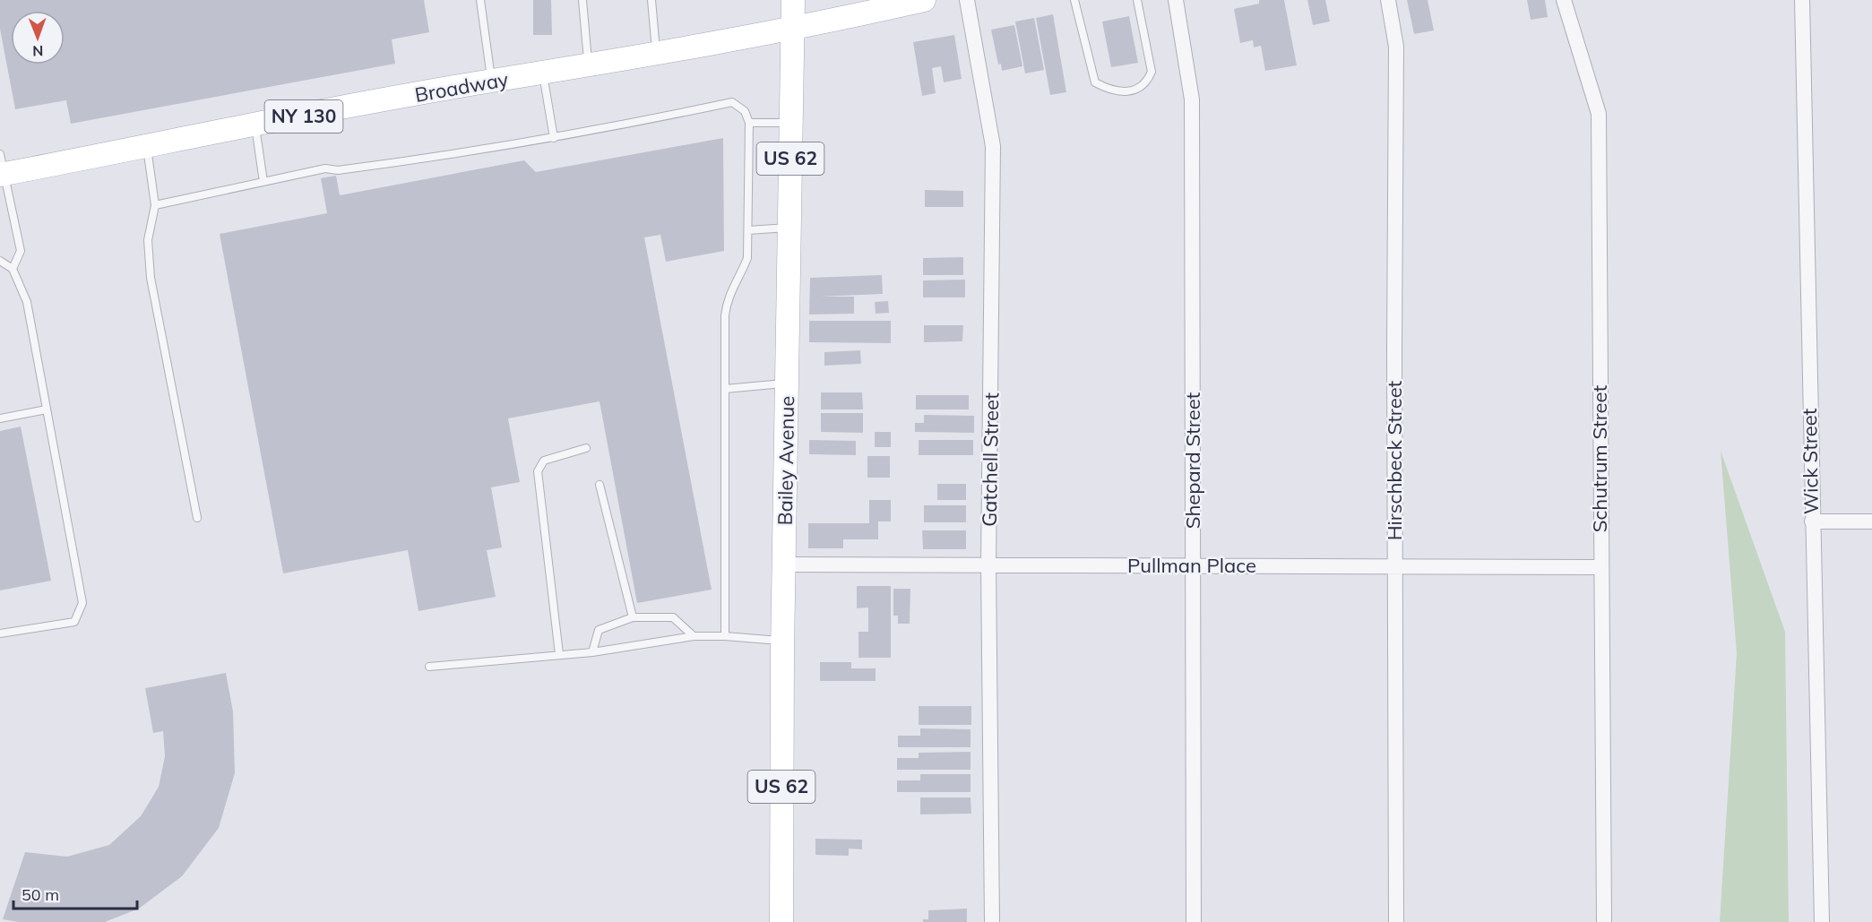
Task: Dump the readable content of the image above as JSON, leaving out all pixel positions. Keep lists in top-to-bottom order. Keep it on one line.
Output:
{"streets":{"main road":["Broadway","NY 130","US 62","Bailey Avenue"],"street":["Schutrum Street","Gatchell Street","Shepard Street","Hirschbeck Street","Wick Street","Pullman Place"]},"crossings":[["Broadway","Bailey Avenue"],["Schutrum Street","Pullman Place"],["Gatchell Street","Pullman Place"],["Bailey Avenue","Pullman Place"],["Shepard Street","Pullman Place"],["Hirschbeck Street","Pullman Place"]],"scale_bar":"50 m","north":"bottom"}
